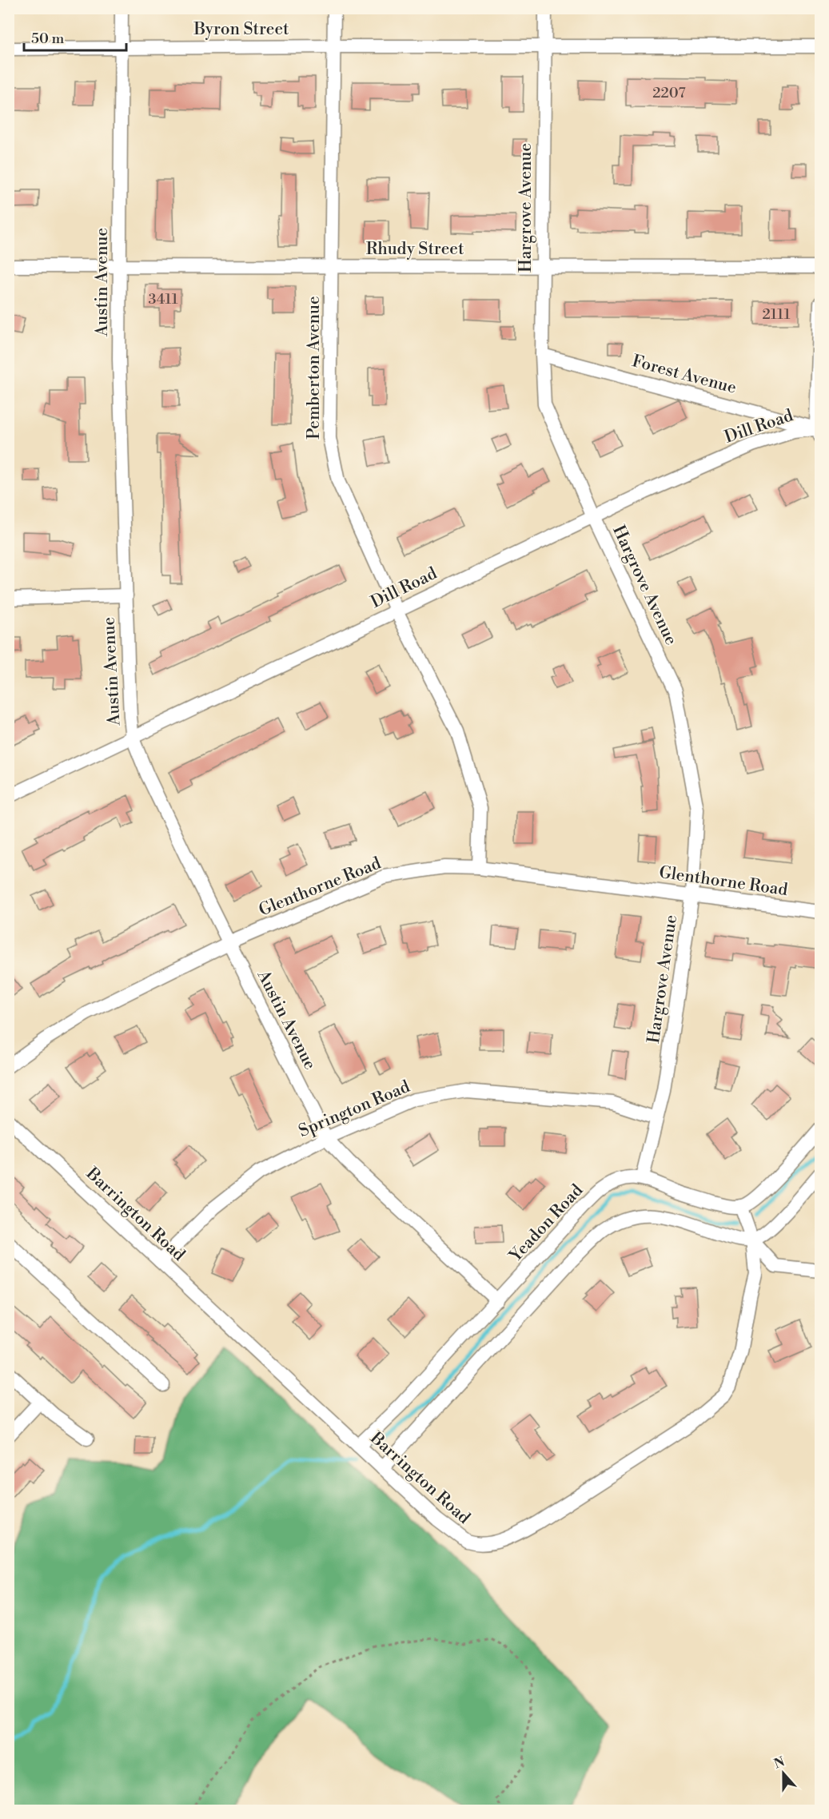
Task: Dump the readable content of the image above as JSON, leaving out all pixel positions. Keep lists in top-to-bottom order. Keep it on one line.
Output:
{"streets":{"street":["Byron Street","Hargrove Avenue","Rhudy Street","Austin Avenue","Pemberton Avenue","Forest Avenue","Dill Road","Glenthorne Road","Springton Road","Barrington Road","Yeadon Road"]},"crossings":[["Byron Street","Hargrove Avenue"],["Byron Street","Austin Avenue"],["Byron Street","Pemberton Avenue"],["Hargrove Avenue","Rhudy Street"],["Hargrove Avenue","Forest Avenue"],["Hargrove Avenue","Dill Road"],["Hargrove Avenue","Glenthorne Road"],["Hargrove Avenue","Springton Road"],["Hargrove Avenue","Yeadon Road"],["Rhudy Street","Austin Avenue"],["Rhudy Street","Pemberton Avenue"],["Austin Avenue","Dill Road"],["Austin Avenue","Glenthorne Road"],["Austin Avenue","Springton Road"],["Austin Avenue","Yeadon Road"],["Pemberton Avenue","Dill Road"],["Pemberton Avenue","Glenthorne Road"],["Forest Avenue","Dill Road"],["Springton Road","Barrington Road"],["Barrington Road","Yeadon Road"]],"house_numbers":["2207","3411","2111"],"scale_bar":"50 m","north":"top"}
